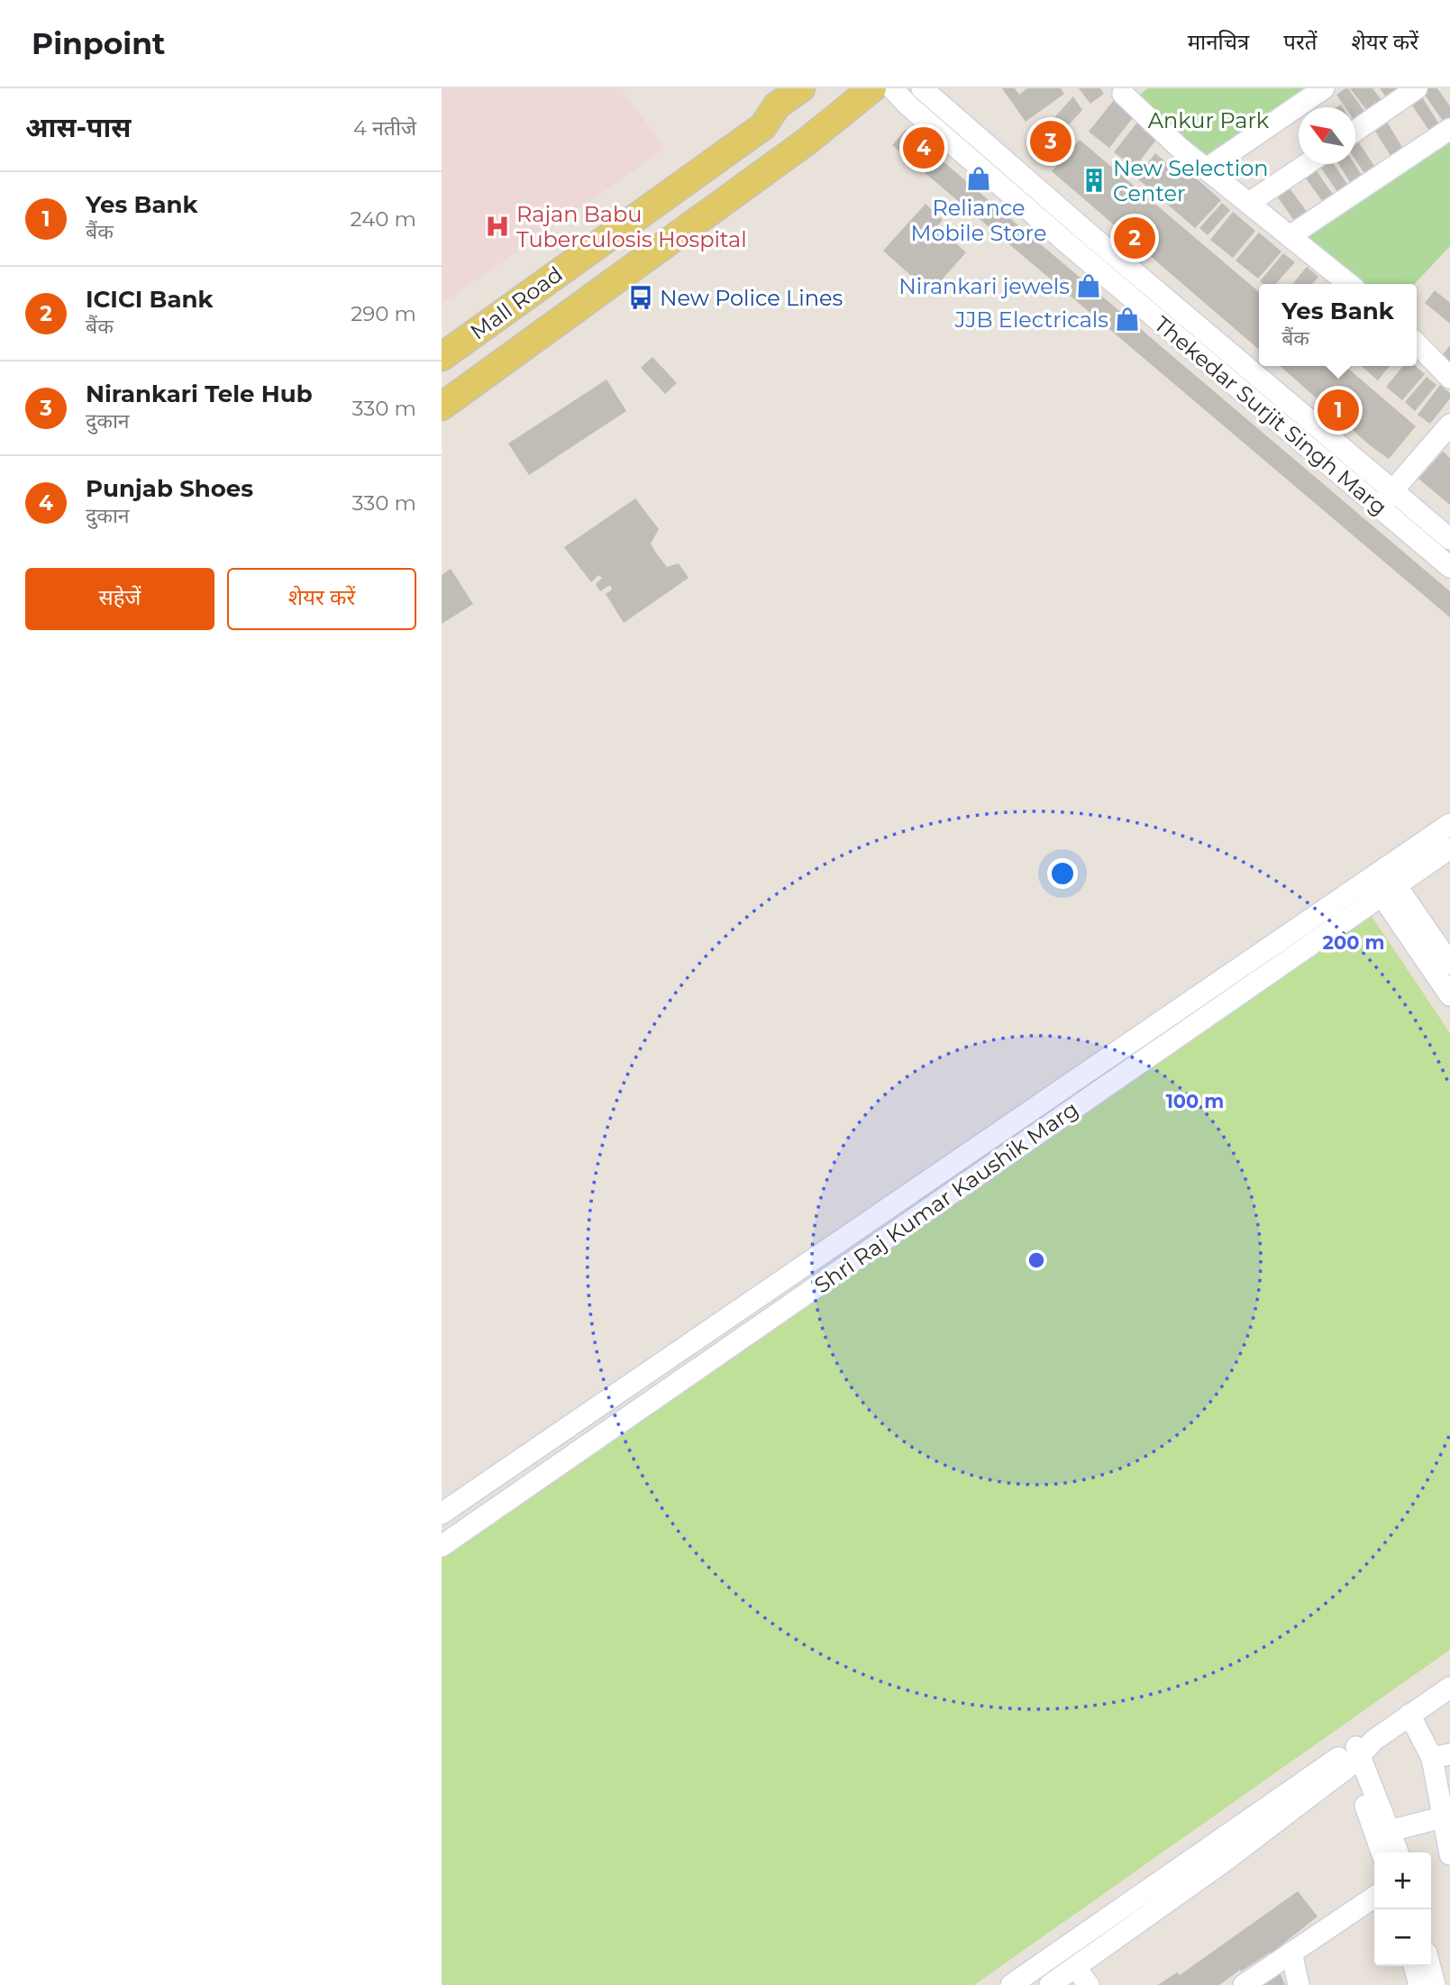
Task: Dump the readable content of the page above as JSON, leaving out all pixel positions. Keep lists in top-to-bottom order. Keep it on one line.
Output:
{"streets":{"main road":["Mall Road"],"street":["Thekedar Surjit Singh Marg","Shri Raj Kumar Kaushik Marg"]},"parks":["Ankur Park"],"places":{"shop":["Reliance Mobile Store","Nirankari jewels","JJB Electricals"],"building":["New Selection Center"],"hospital":["Rajan Babu Tuberculosis Hospital"],"bus stop":["New Police Lines"]},"north":"top left","page":{"header":"Pinpoint","nav":["मानचित्र","परतें","शेयर करें"],"heading":["आस-पास","4 नतीजे"],"pins":["3","4","2","1"],"list":[{"mark":"1","name":"Yes Bank","note":"बैंक","value":"240 m"},{"mark":"2","name":"ICICI Bank","note":"बैंक","value":"290 m"},{"mark":"3","name":"Nirankari Tele Hub","note":"दुकान","value":"330 m"},{"mark":"4","name":"Punjab Shoes","note":"दुकान","value":"330 m"}],"popup":["Yes Bank","बैंक"],"buttons":["सहेजें","शेयर करें"],"map_buttons":["+","−"]},"rings":["200 m","100 m"]}
